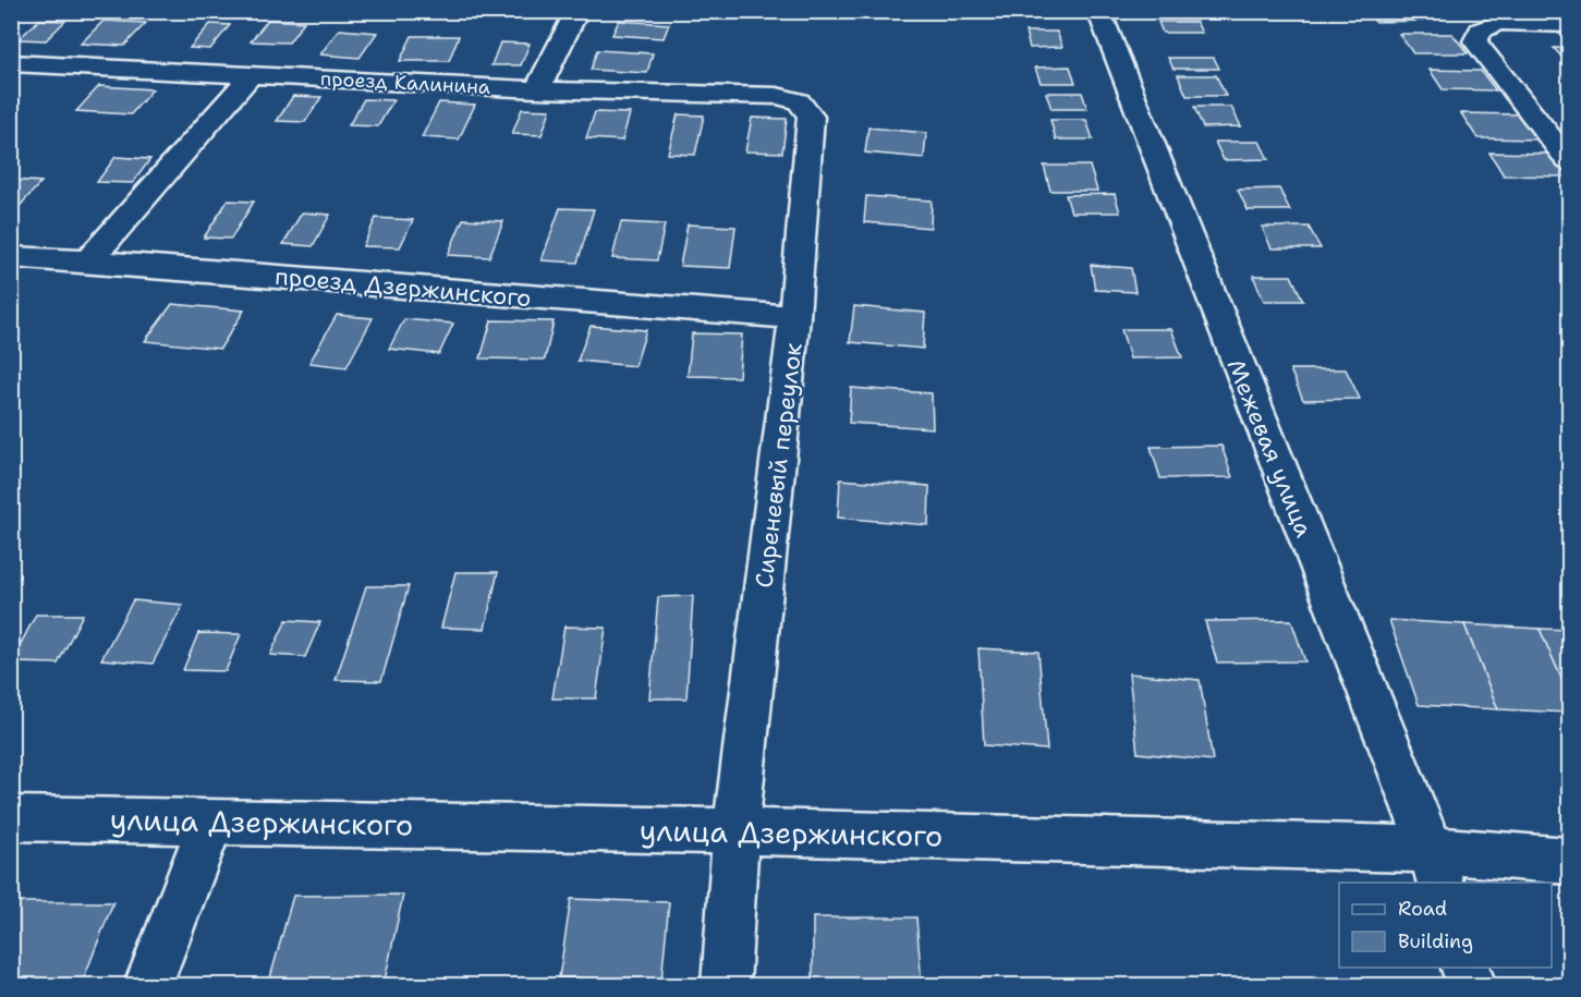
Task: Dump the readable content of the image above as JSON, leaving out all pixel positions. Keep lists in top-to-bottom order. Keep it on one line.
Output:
{"streets":{"street":["проезд Калинина","проезд Дзержинского","Межевая улица","Сиреневый переулок","улица Дзержинского"]},"crossings":[["проезд Калинина","Сиреневый переулок"],["проезд Дзержинского","Сиреневый переулок"],["Межевая улица","улица Дзержинского"],["Сиреневый переулок","улица Дзержинского"]],"legend":["Road","Building"]}
